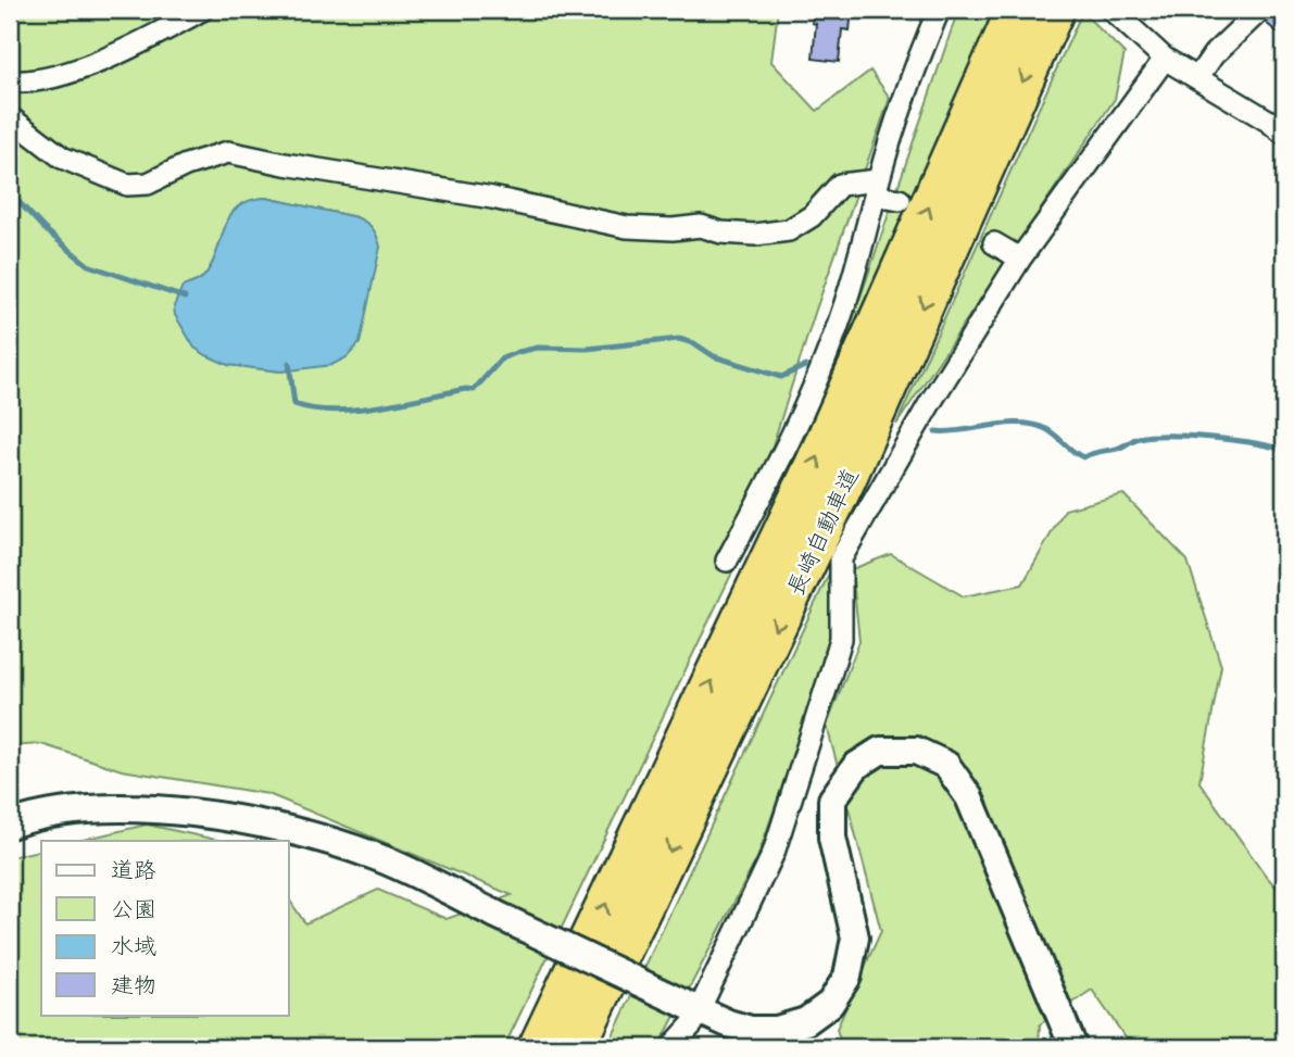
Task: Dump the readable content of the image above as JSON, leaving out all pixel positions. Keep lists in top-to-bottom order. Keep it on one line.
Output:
{"streets":{"highway":["長崎自動車道"]},"legend":["道路","公園","水域","建物"]}
